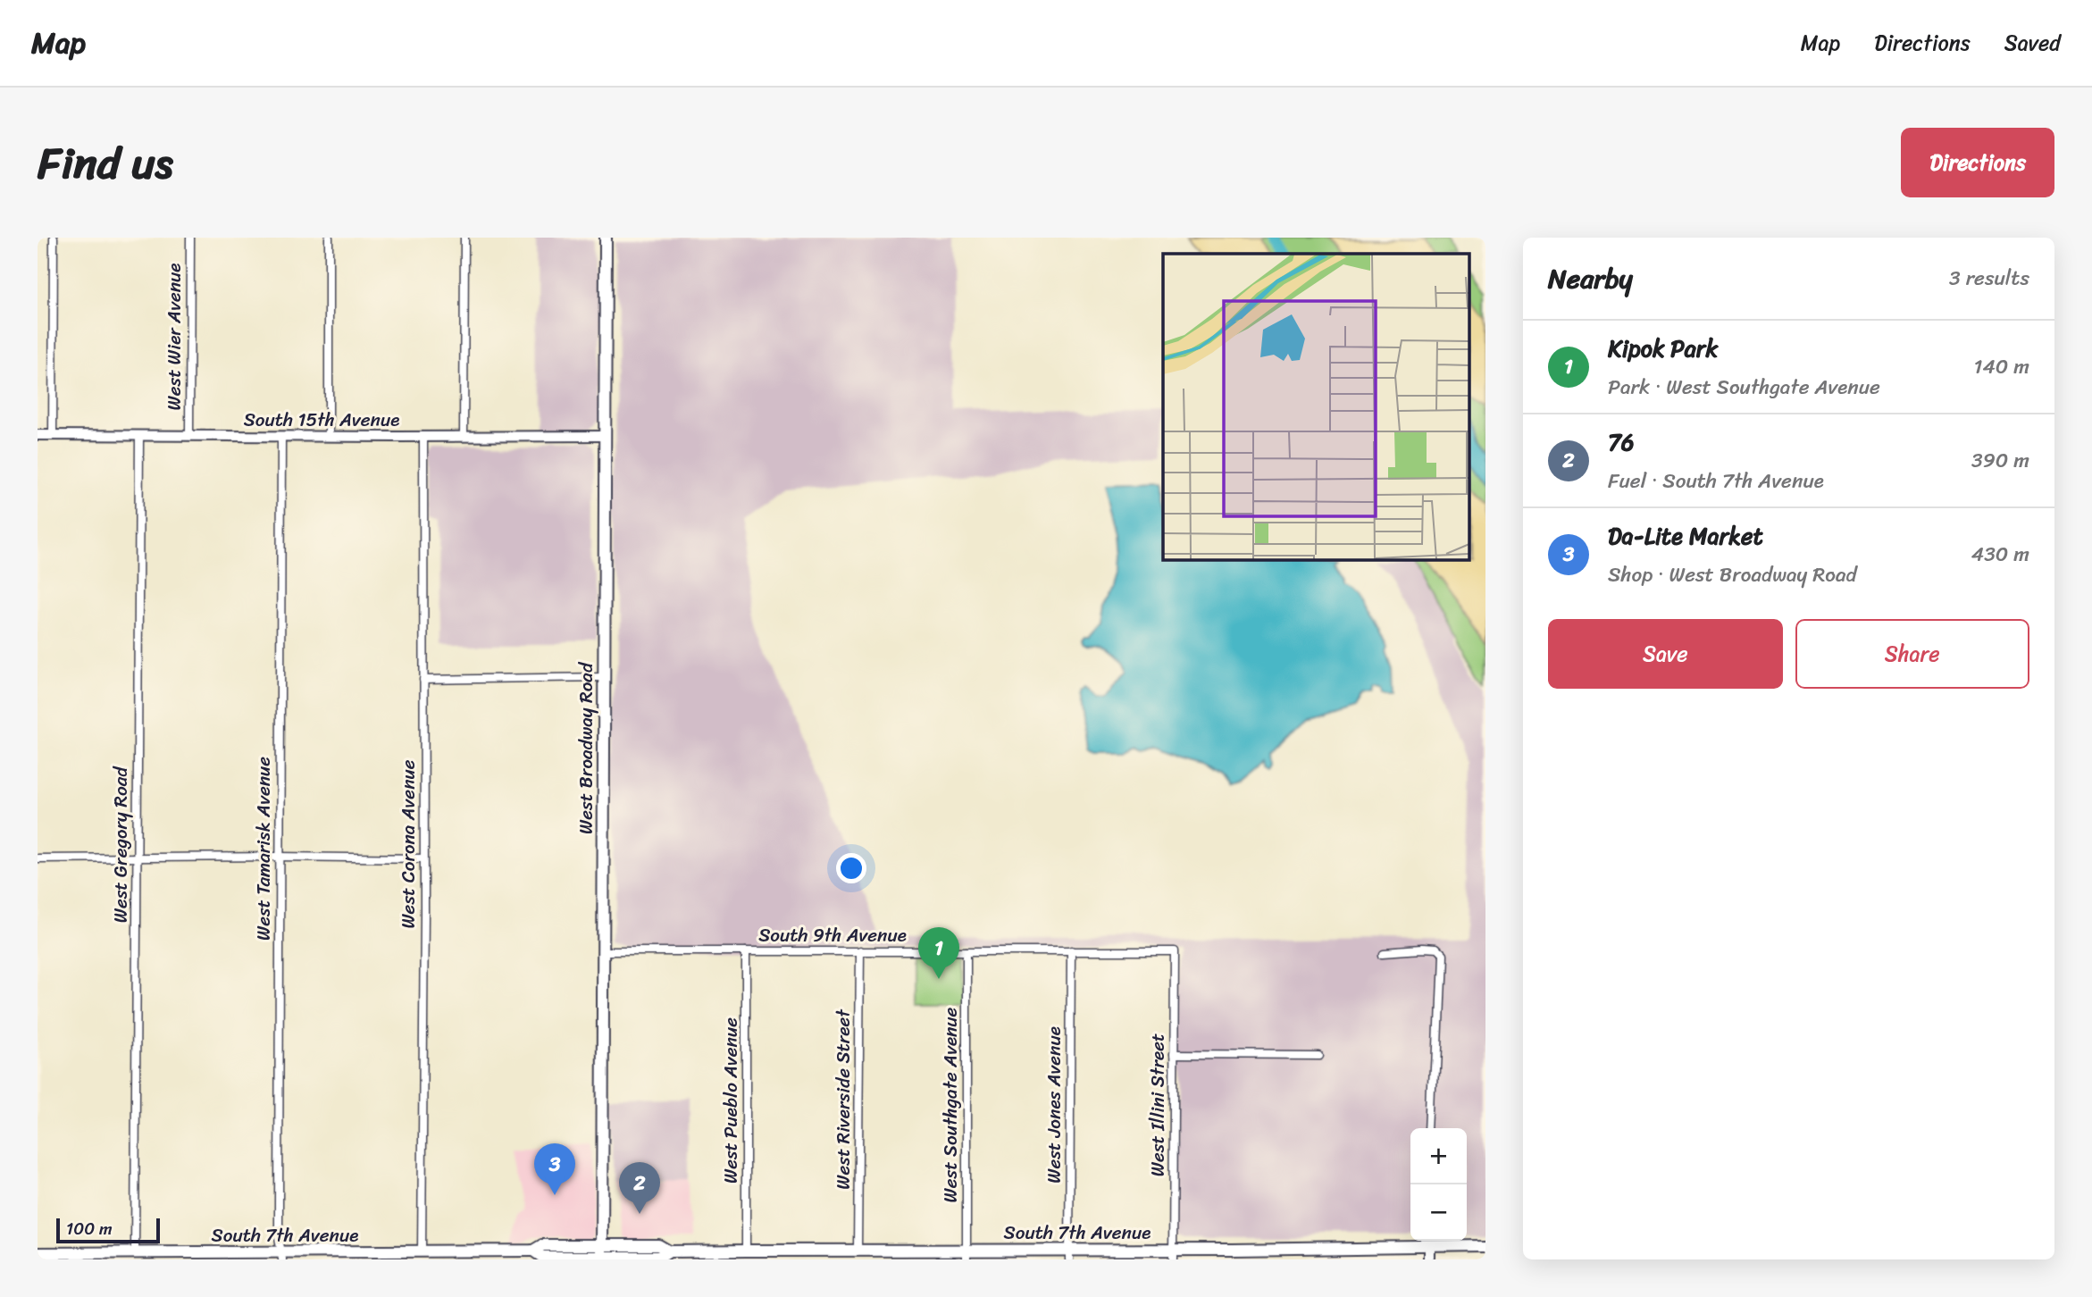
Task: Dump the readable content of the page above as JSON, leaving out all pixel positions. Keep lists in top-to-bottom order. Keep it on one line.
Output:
{"streets":{"main road":["West Broadway Road","South 7th Avenue"],"street":["West Wier Avenue","South 15th Avenue","West Corona Avenue","West Gregory Road","West Tamarisk Avenue","South 9th Avenue","West Riverside Street","West Pueblo Avenue","West Southgate Avenue","West Jones Avenue","West Illini Street"]},"crossings":[["West Wier Avenue","South 15th Avenue"],["South 15th Avenue","West Broadway Road"],["South 15th Avenue","West Corona Avenue"],["South 15th Avenue","West Gregory Road"],["South 15th Avenue","West Tamarisk Avenue"],["West Broadway Road","South 9th Avenue"],["West Broadway Road","South 7th Avenue"],["West Corona Avenue","South 7th Avenue"],["West Gregory Road","South 7th Avenue"],["West Tamarisk Avenue","South 7th Avenue"],["South 9th Avenue","West Riverside Street"],["South 9th Avenue","West Pueblo Avenue"],["South 9th Avenue","West Southgate Avenue"],["South 9th Avenue","West Jones Avenue"],["South 9th Avenue","West Illini Street"],["West Riverside Street","South 7th Avenue"],["West Pueblo Avenue","South 7th Avenue"],["West Southgate Avenue","South 7th Avenue"],["West Jones Avenue","South 7th Avenue"],["West Illini Street","South 7th Avenue"]],"scale_bar":"100 m","page":{"header":"Map","nav":["Map","Directions","Saved"],"title":"Find us","buttons":["Directions",["Save","Share"]],"heading":["Nearby","3 results"],"list":[{"mark":"1","name":"Kipok Park","note":"Park · West Southgate Avenue","value":"140 m"},{"mark":"2","name":"76","note":"Fuel · South 7th Avenue","value":"390 m"},{"mark":"3","name":"Da-Lite Market","note":"Shop · West Broadway Road","value":"430 m"}],"pins":["1","3","2"],"map_buttons":["+","−"],"scale":"100 m"}}
